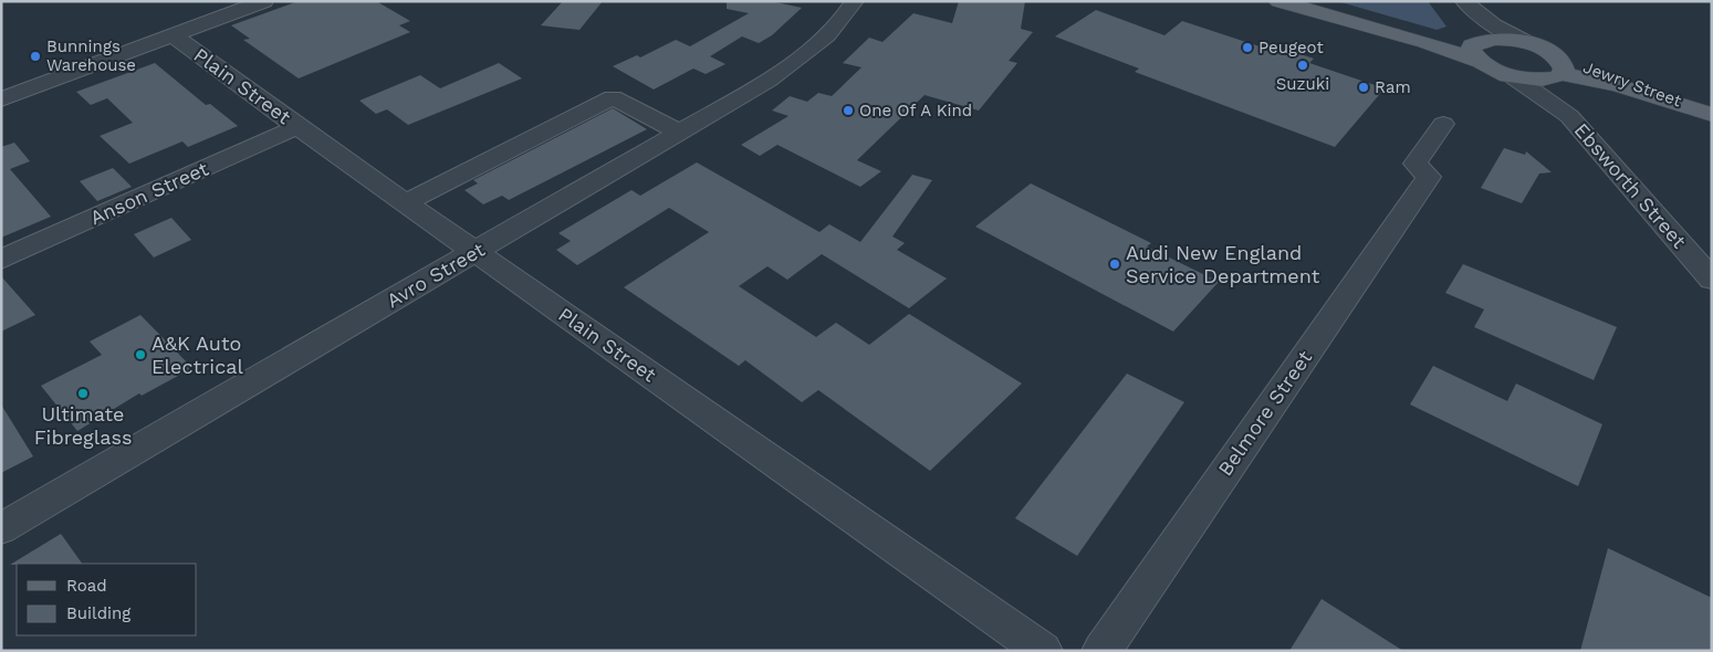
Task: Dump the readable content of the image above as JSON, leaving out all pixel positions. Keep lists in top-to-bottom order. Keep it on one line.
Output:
{"streets":{"main road":["Jewry Street"],"street":["Plain Street","Ebsworth Street","Anson Street","Avro Street","Belmore Street"]},"crossings":[["Jewry Street","Ebsworth Street"],["Plain Street","Anson Street"],["Plain Street","Avro Street"]],"places":["Peugeot","Bunnings Warehouse","Suzuki","Ram","One Of A Kind","Audi New England Service Department","A&K Auto Electrical","Ultimate Fibreglass"],"legend":["Road","Building"]}
